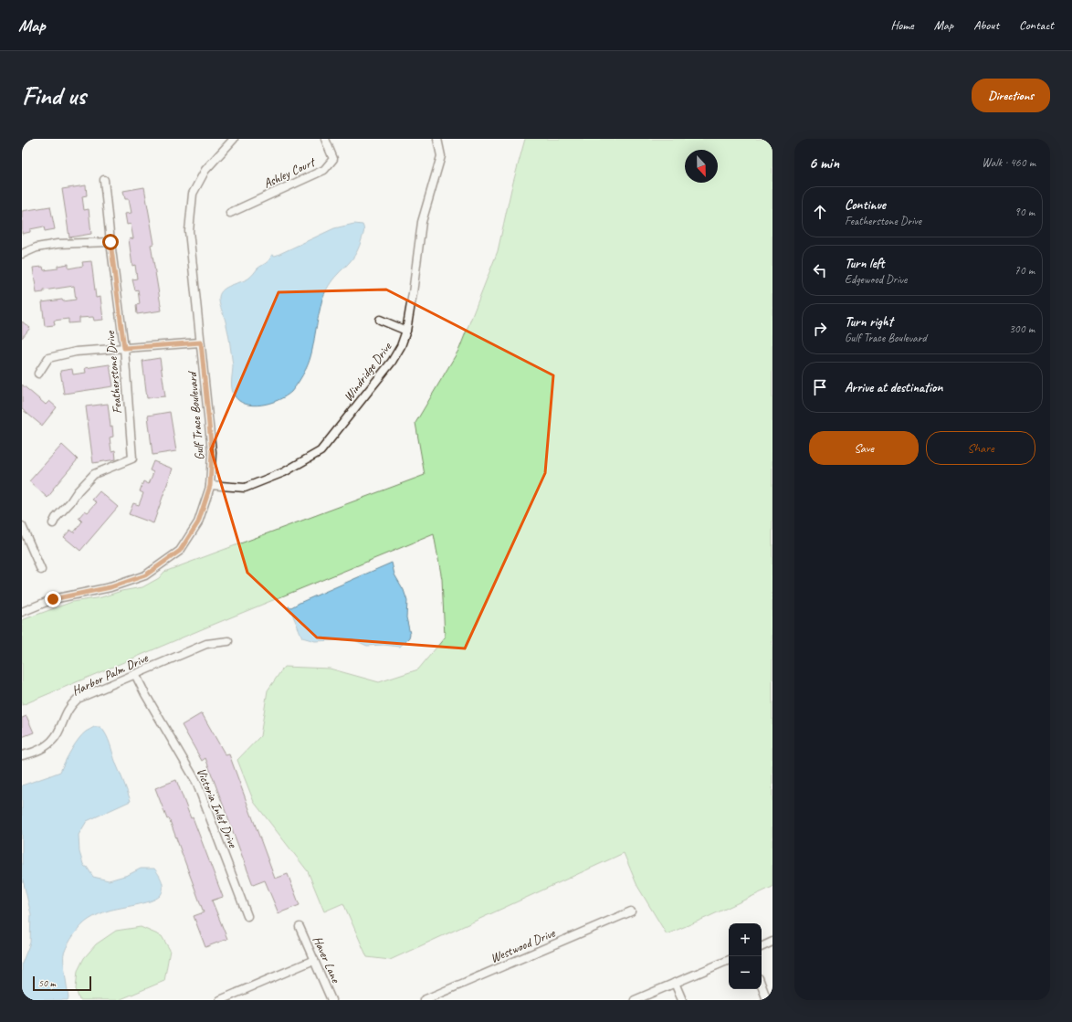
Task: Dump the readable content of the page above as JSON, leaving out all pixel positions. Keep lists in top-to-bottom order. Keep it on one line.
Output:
{"streets":{"street":["Ashley Court","Windridge Drive","Featherstone Drive","Gulf Trace Boulevard","Harbor Palm Drive","Victoria Inlet Drive","Westwood Drive","Haver Lane"]},"crossings":[["Windridge Drive","Gulf Trace Boulevard"],["Harbor Palm Drive","Victoria Inlet Drive"]],"scale_bar":"50 m","north":"bottom","page":{"header":"Map","nav":["Home","Map","About","Contact"],"buttons":["Directions",["Save","Share"]],"title":"Find us","heading":["6 min","Walk · 460 m"],"list":[["Continue","Featherstone Drive","90 m"],["Turn left","Edgewood Drive","70 m"],["Turn right","Gulf Trace Boulevard","300 m"],"Arrive at destination"],"map_buttons":["+","−"],"scale":"50 m"}}
